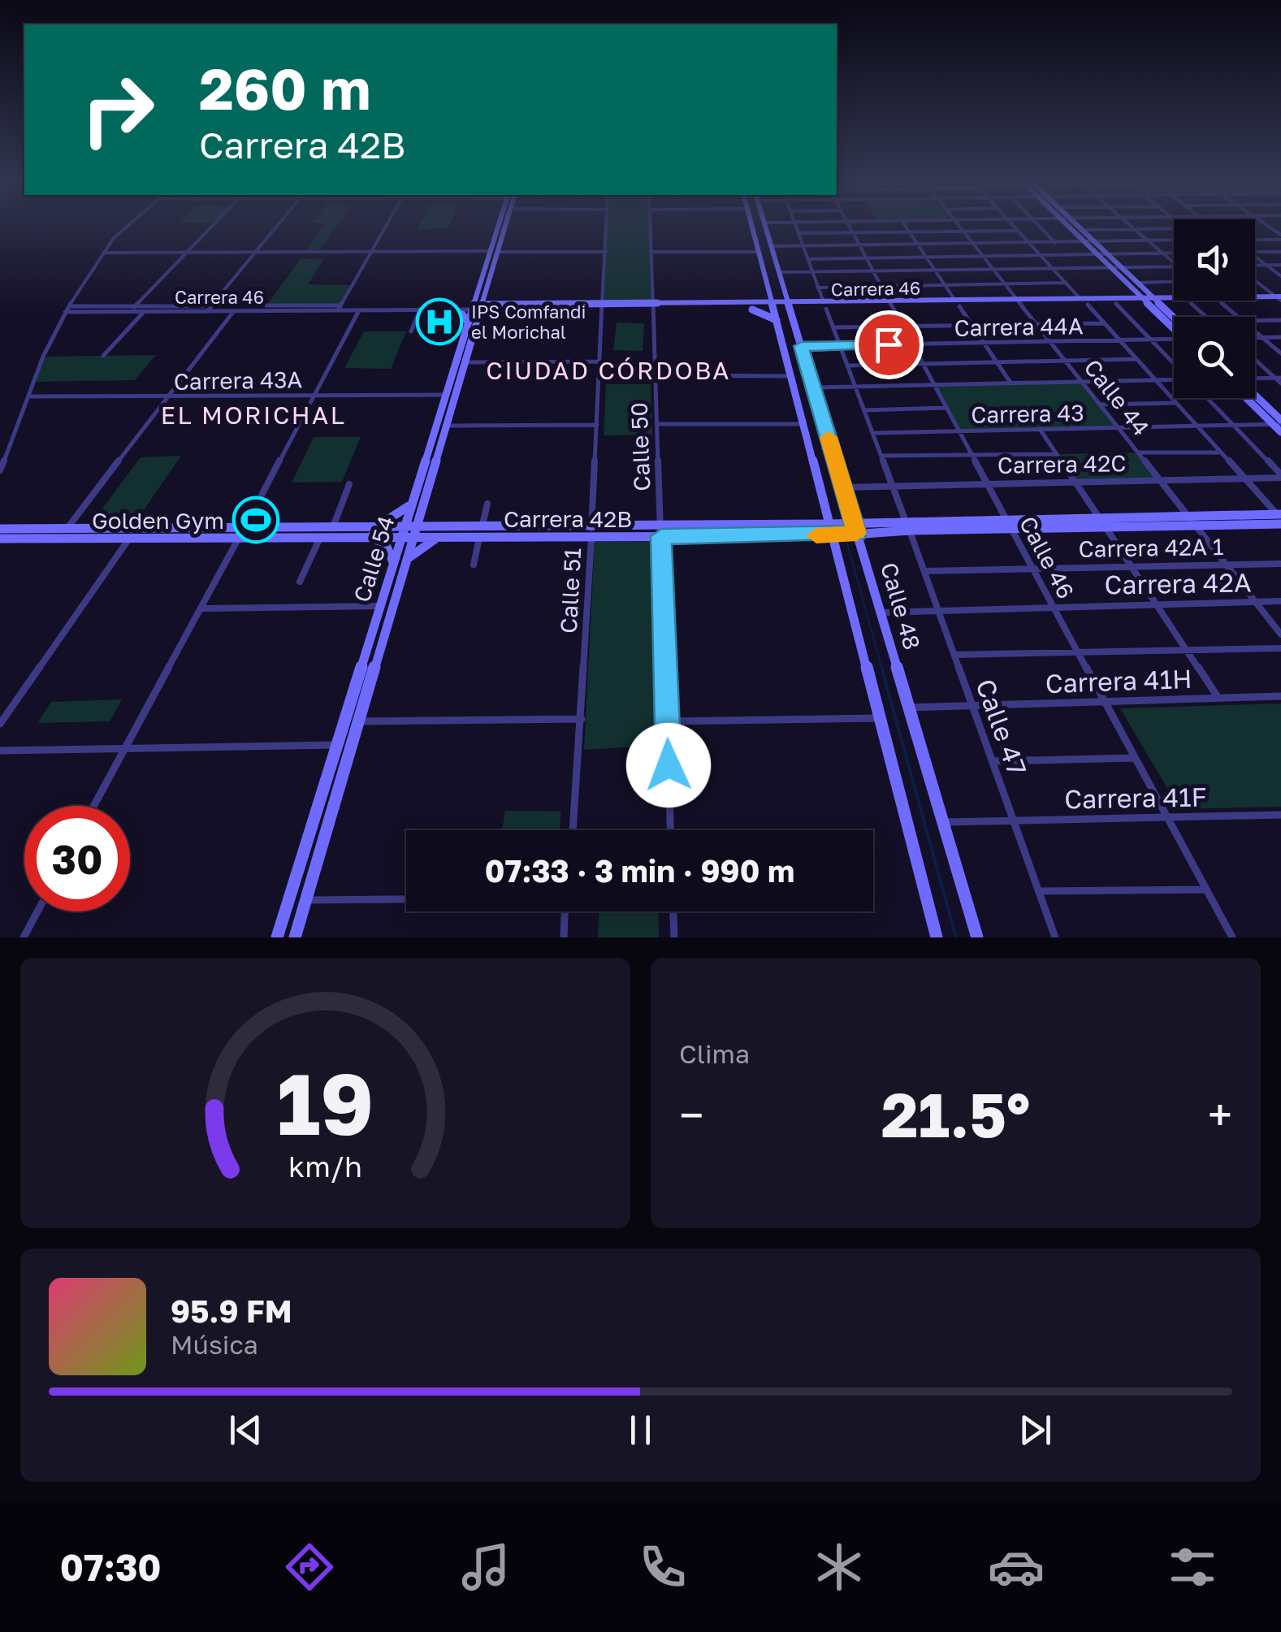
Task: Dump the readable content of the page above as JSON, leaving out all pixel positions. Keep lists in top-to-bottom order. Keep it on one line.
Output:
{"streets":{"street":["Carrera 46","Carrera 44A","Carrera 43A","Calle 44","Carrera 43","Calle 50","Carrera 42C","Carrera 42B","Carrera 42A 1","Calle 46","Calle 54","Carrera 42A","Calle 51","Calle 48","Carrera 41H","Calle 47","Carrera 41F"]},"crossings":[["Carrera 46","Calle 44"],["Carrera 46","Calle 50"],["Carrera 46","Calle 46"],["Carrera 46","Calle 54"],["Carrera 46","Calle 51"],["Carrera 46","Calle 48"],["Carrera 46","Calle 47"],["Carrera 44A","Calle 44"],["Carrera 44A","Calle 46"],["Carrera 44A","Calle 48"],["Carrera 44A","Calle 47"],["Carrera 43A","Calle 54"],["Calle 44","Carrera 43"],["Calle 44","Carrera 42C"],["Calle 44","Carrera 42B"],["Calle 44","Carrera 42A 1"],["Calle 44","Carrera 42A"],["Carrera 43","Calle 46"],["Carrera 43","Calle 47"],["Calle 50","Carrera 42B"],["Carrera 42C","Calle 46"],["Carrera 42C","Calle 48"],["Carrera 42C","Calle 47"],["Carrera 42B","Calle 46"],["Carrera 42B","Calle 54"],["Carrera 42B","Calle 51"],["Carrera 42B","Calle 48"],["Carrera 42B","Calle 47"],["Carrera 42A 1","Calle 46"],["Carrera 42A 1","Calle 47"],["Calle 46","Carrera 42A"],["Calle 46","Carrera 41H"],["Calle 46","Carrera 41F"],["Carrera 42A","Calle 48"],["Carrera 42A","Calle 47"],["Calle 48","Carrera 41H"],["Calle 48","Carrera 41F"],["Carrera 41H","Calle 47"],["Calle 47","Carrera 41F"]],"districts":["CIUDAD CÓRDOBA","EL MORICHAL"],"places":{"hospital":["IPS Comfandi el Morichal"],"sports":["Golden Gym"]},"page":{"turn":["260 m","Carrera 42B"],"limit":"30","trip":"07:33 · 3 min · 990 m","tile":"Clima","heat":["−","21.5°","+"],"song":["95.9 FM","Música"],"tabs":"07:30","gauge":["19","km/h"]}}
